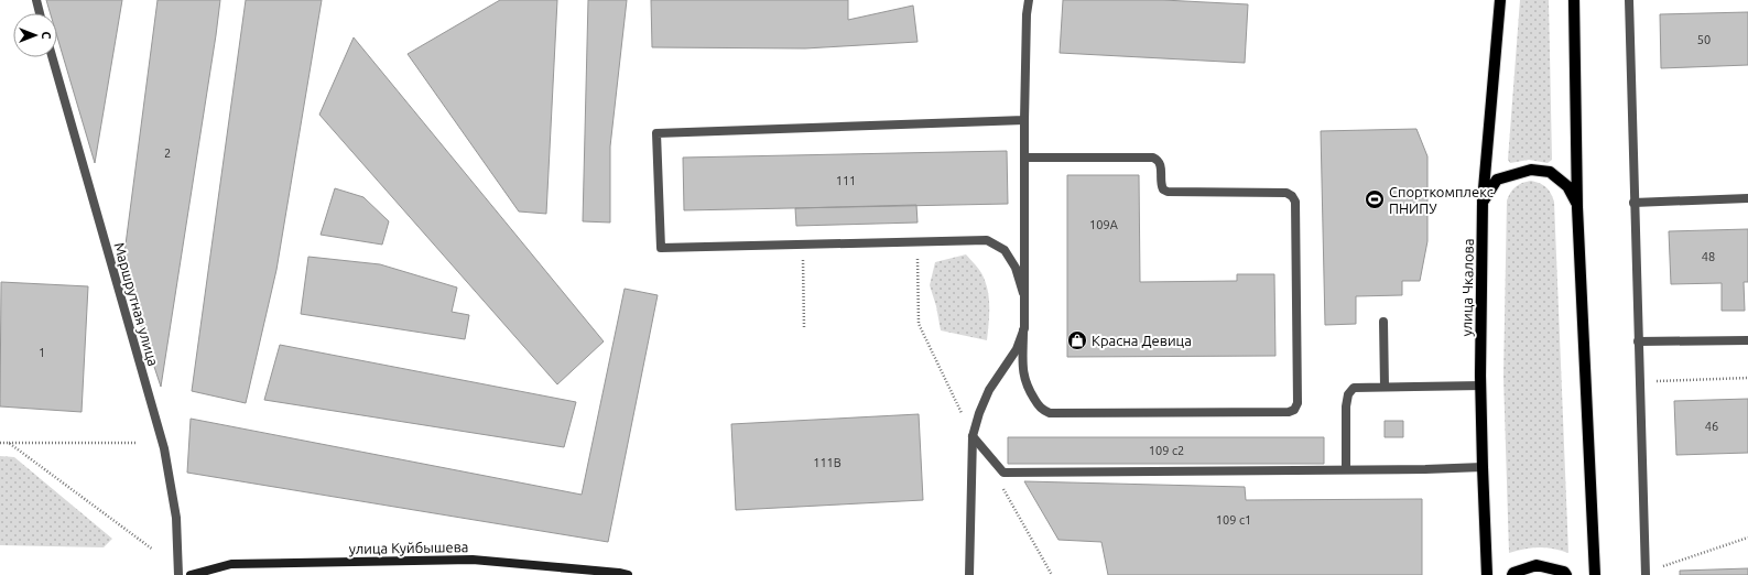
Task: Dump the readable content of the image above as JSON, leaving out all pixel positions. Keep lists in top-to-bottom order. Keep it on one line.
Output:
{"streets":{"main road":["улица Чкалова","улица Куйбышева"],"street":["Маршрутная улица"]},"places":{"sports":["Спорткомплекс ПНИПУ"],"shop":["Красна Девица"]},"house_numbers":["50","2","111","109А","48","1","46","109 с2","111В","109 с1"],"north":"right"}
